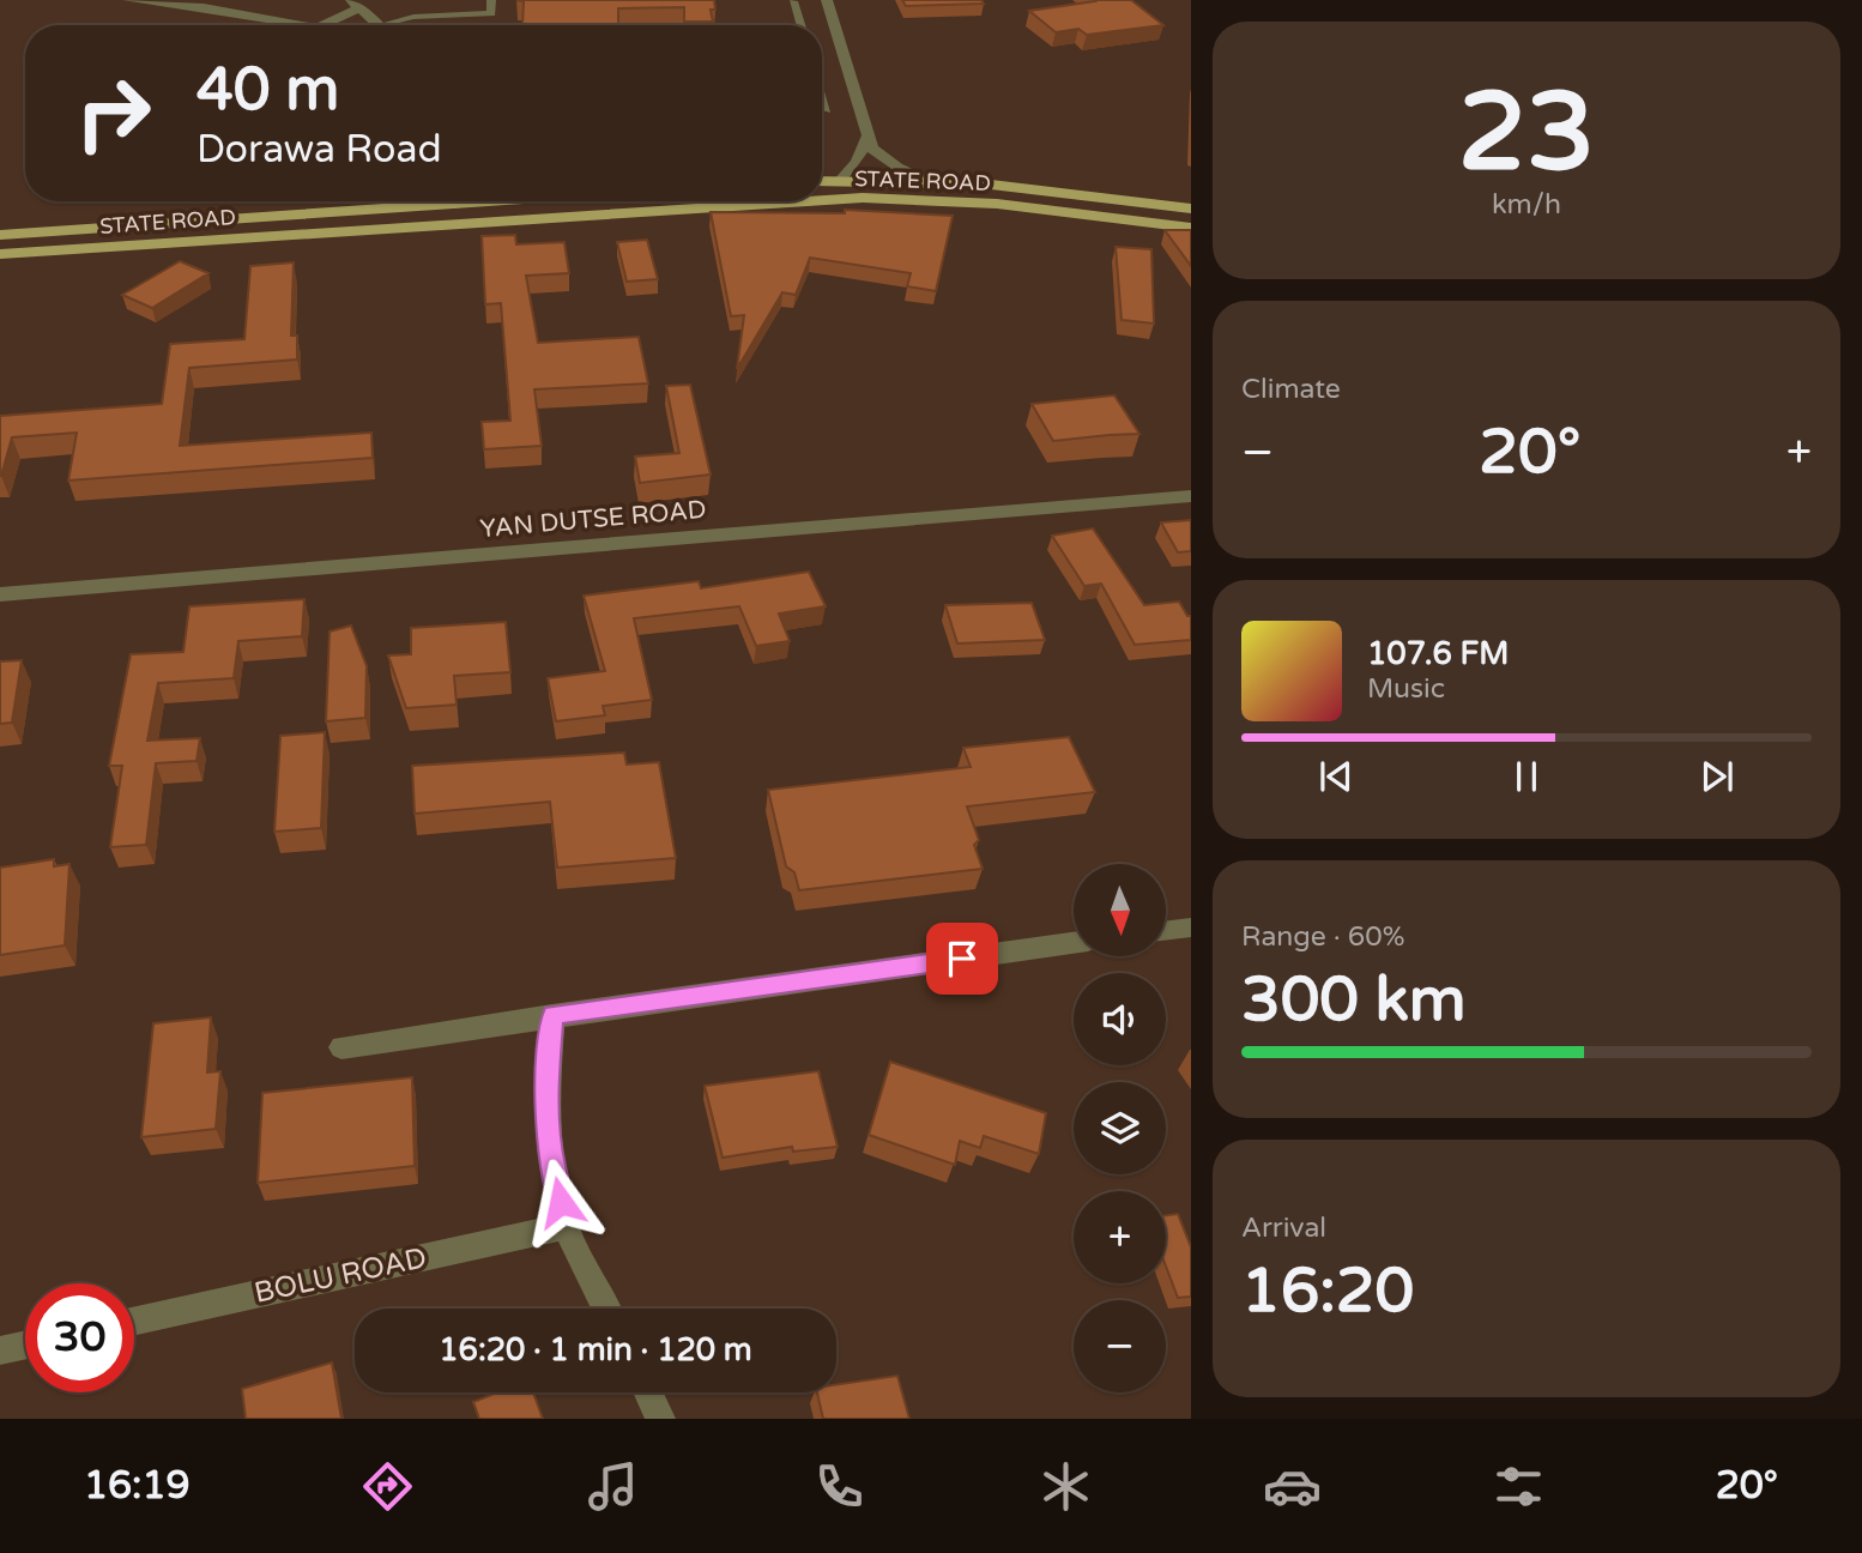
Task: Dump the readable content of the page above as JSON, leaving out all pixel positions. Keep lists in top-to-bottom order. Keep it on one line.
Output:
{"streets":{"main road":["STATE ROAD"],"street":["YAN DUTSE ROAD","BOLU ROAD"]},"north":"bottom","page":{"tile":[["23","km/h"],"Climate",["Range · 60%","300 km"],["Arrival","16:20"]],"turn":["40 m","Dorawa Road"],"heat":["−","20°","+"],"song":["107.6 FM","Music"],"map_buttons":["+","−"],"limit":"30","trip":"16:20 · 1 min · 120 m","tabs":["16:19","20°"]}}
